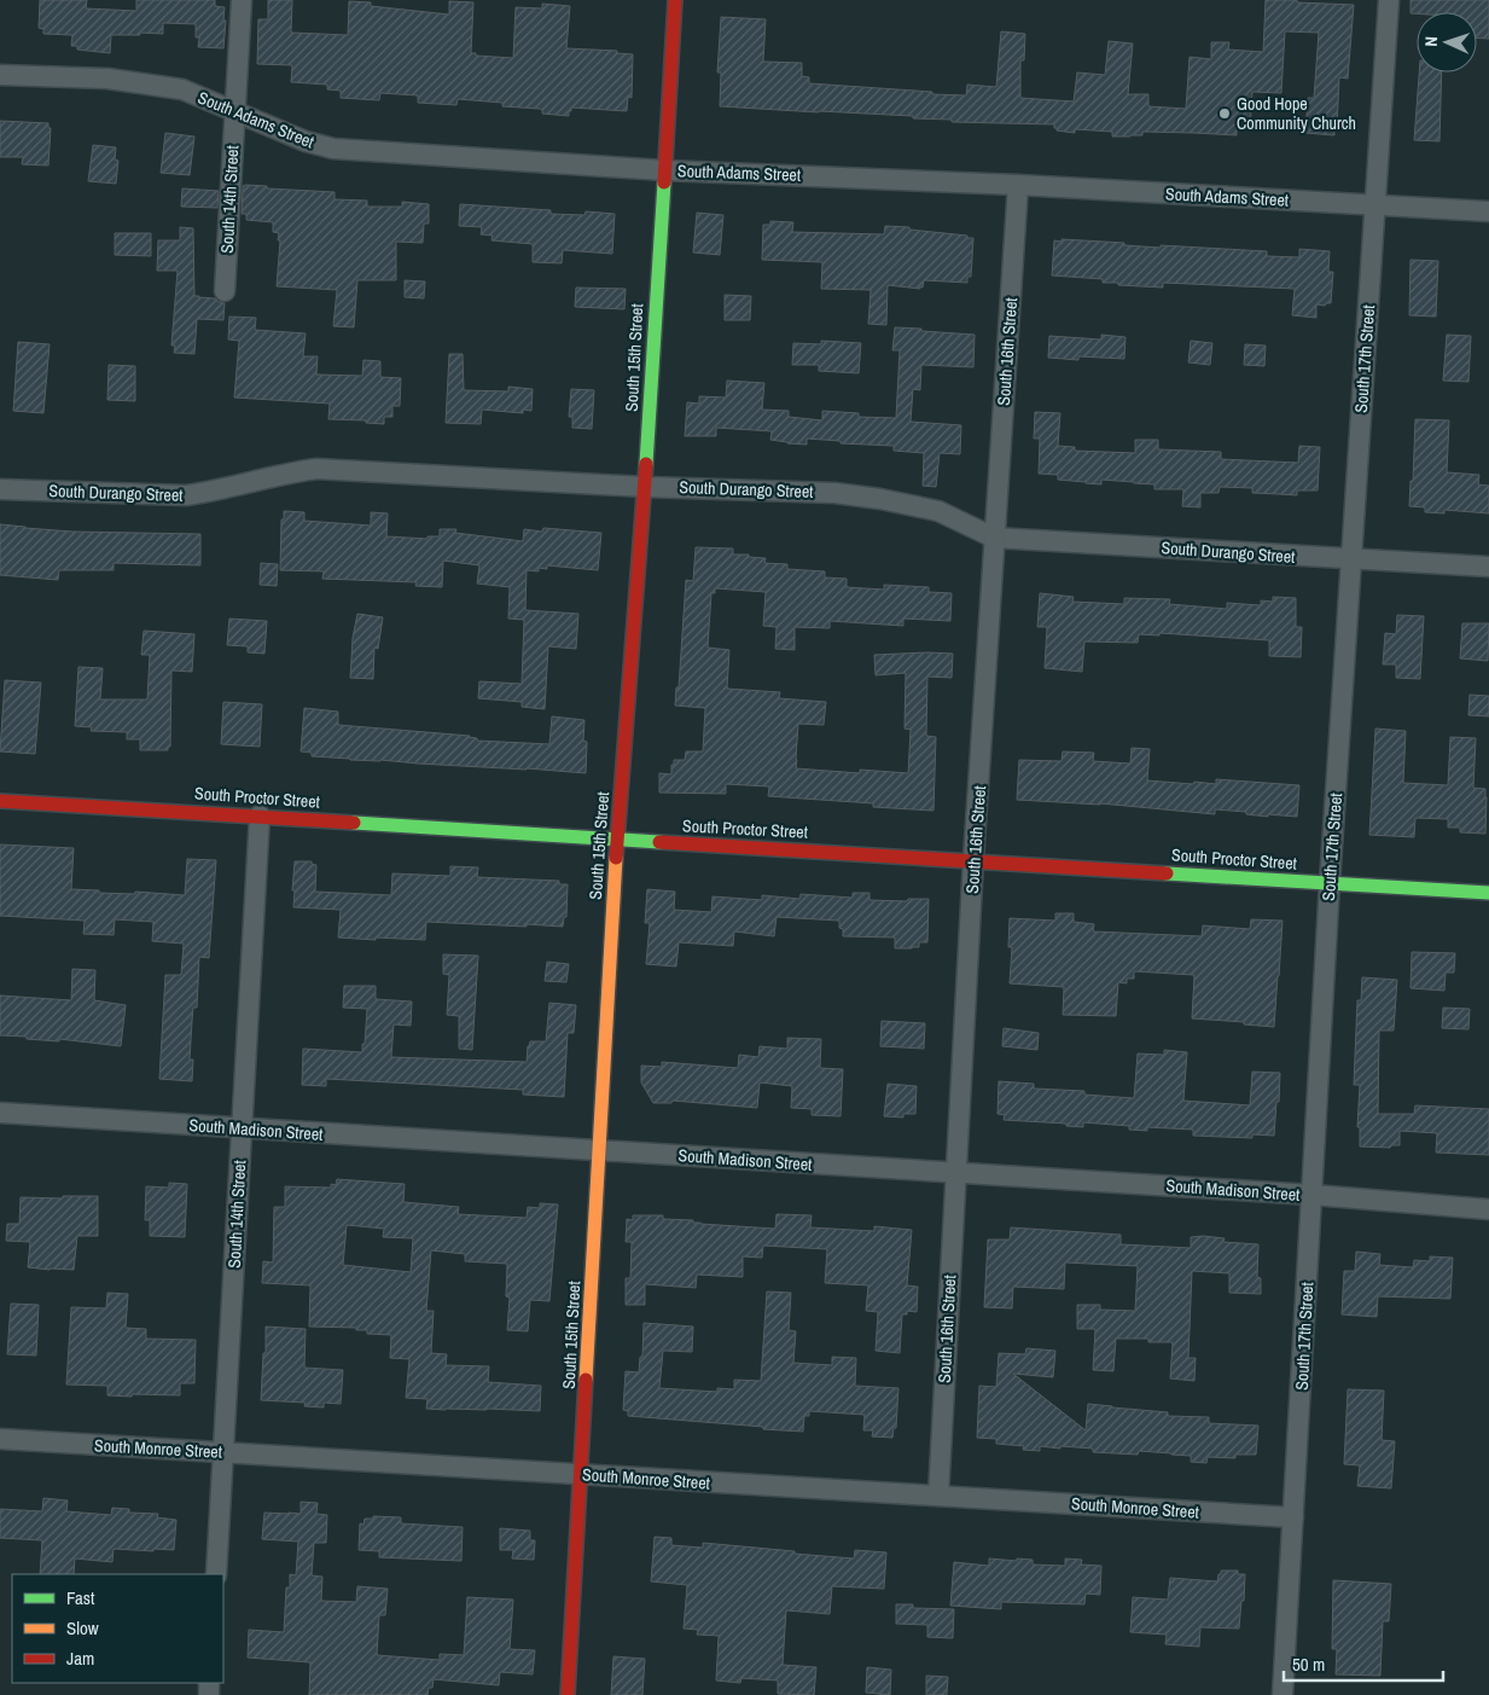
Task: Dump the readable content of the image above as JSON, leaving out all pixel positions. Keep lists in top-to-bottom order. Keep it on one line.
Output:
{"streets":{"street":["South Adams Street","South 14th Street","South 16th Street","South 15th Street","South 17th Street","South Durango Street","South Proctor Street","South Madison Street","South Monroe Street"]},"crossings":[["South Adams Street","South 14th Street"],["South Adams Street","South 16th Street"],["South Adams Street","South 15th Street"],["South Adams Street","South 17th Street"],["South 14th Street","South Proctor Street"],["South 14th Street","South Madison Street"],["South 14th Street","South Monroe Street"],["South 16th Street","South Durango Street"],["South 16th Street","South Proctor Street"],["South 16th Street","South Madison Street"],["South 16th Street","South Monroe Street"],["South 15th Street","South Durango Street"],["South 15th Street","South Proctor Street"],["South 15th Street","South Madison Street"],["South 15th Street","South Monroe Street"],["South 17th Street","South Durango Street"],["South 17th Street","South Proctor Street"],["South 17th Street","South Madison Street"],["South 17th Street","South Monroe Street"]],"places":["Good Hope Community Church"],"legend":["Fast","Slow","Jam"],"scale_bar":"50 m","north":"left"}
